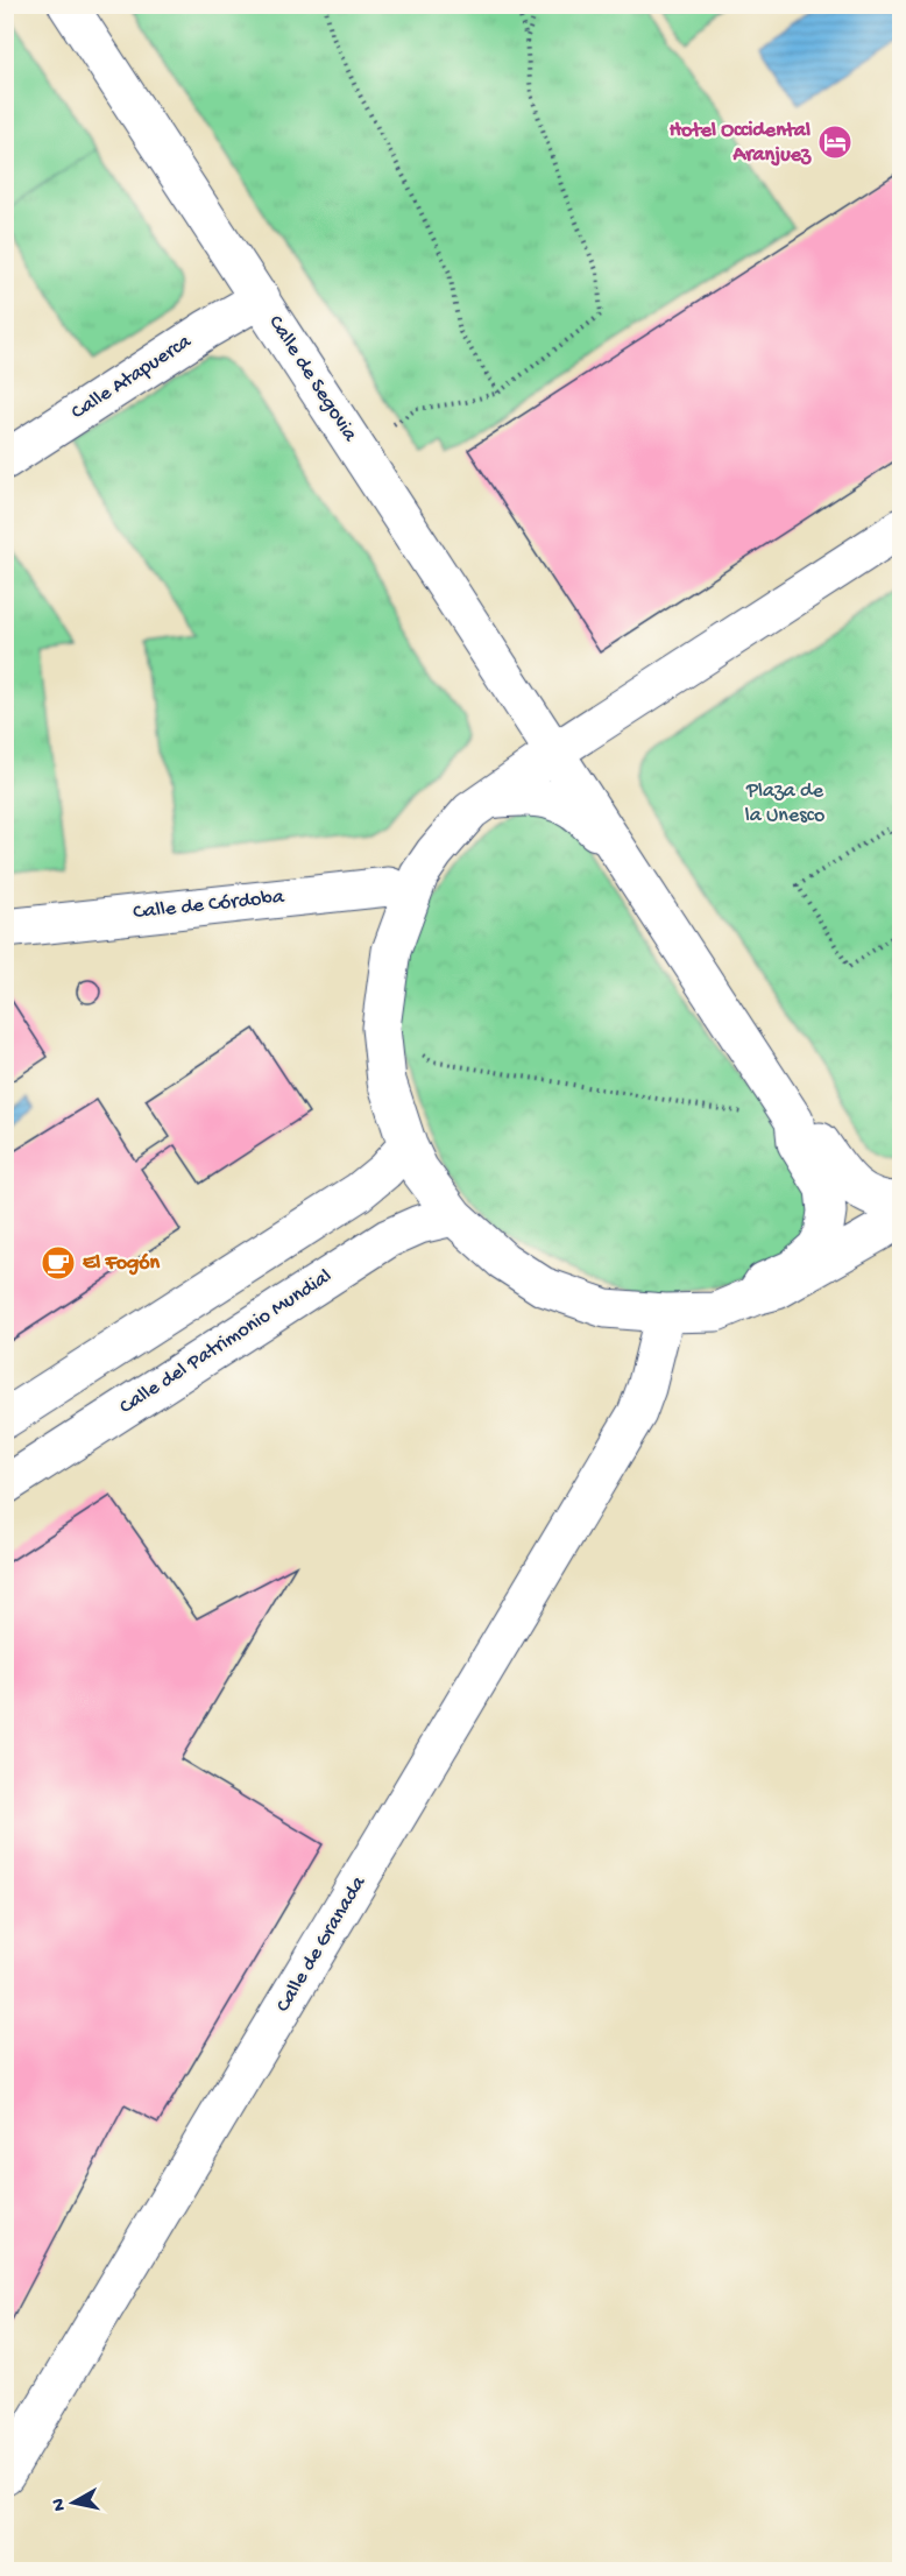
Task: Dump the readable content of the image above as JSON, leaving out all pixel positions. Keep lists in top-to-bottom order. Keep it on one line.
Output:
{"streets":{"street":["Calle Atapuerca","Calle de Segovia","Calle de Córdoba","Calle del Patrimonio Mundial","Calle de Granada"]},"crossings":[["Calle Atapuerca","Calle de Segovia"]],"parks":["Plaza de la Unesco"],"places":{"hotel":["Hotel Occidental Aranjuez"],"cafe":["El Fogón"]},"north":"left"}
